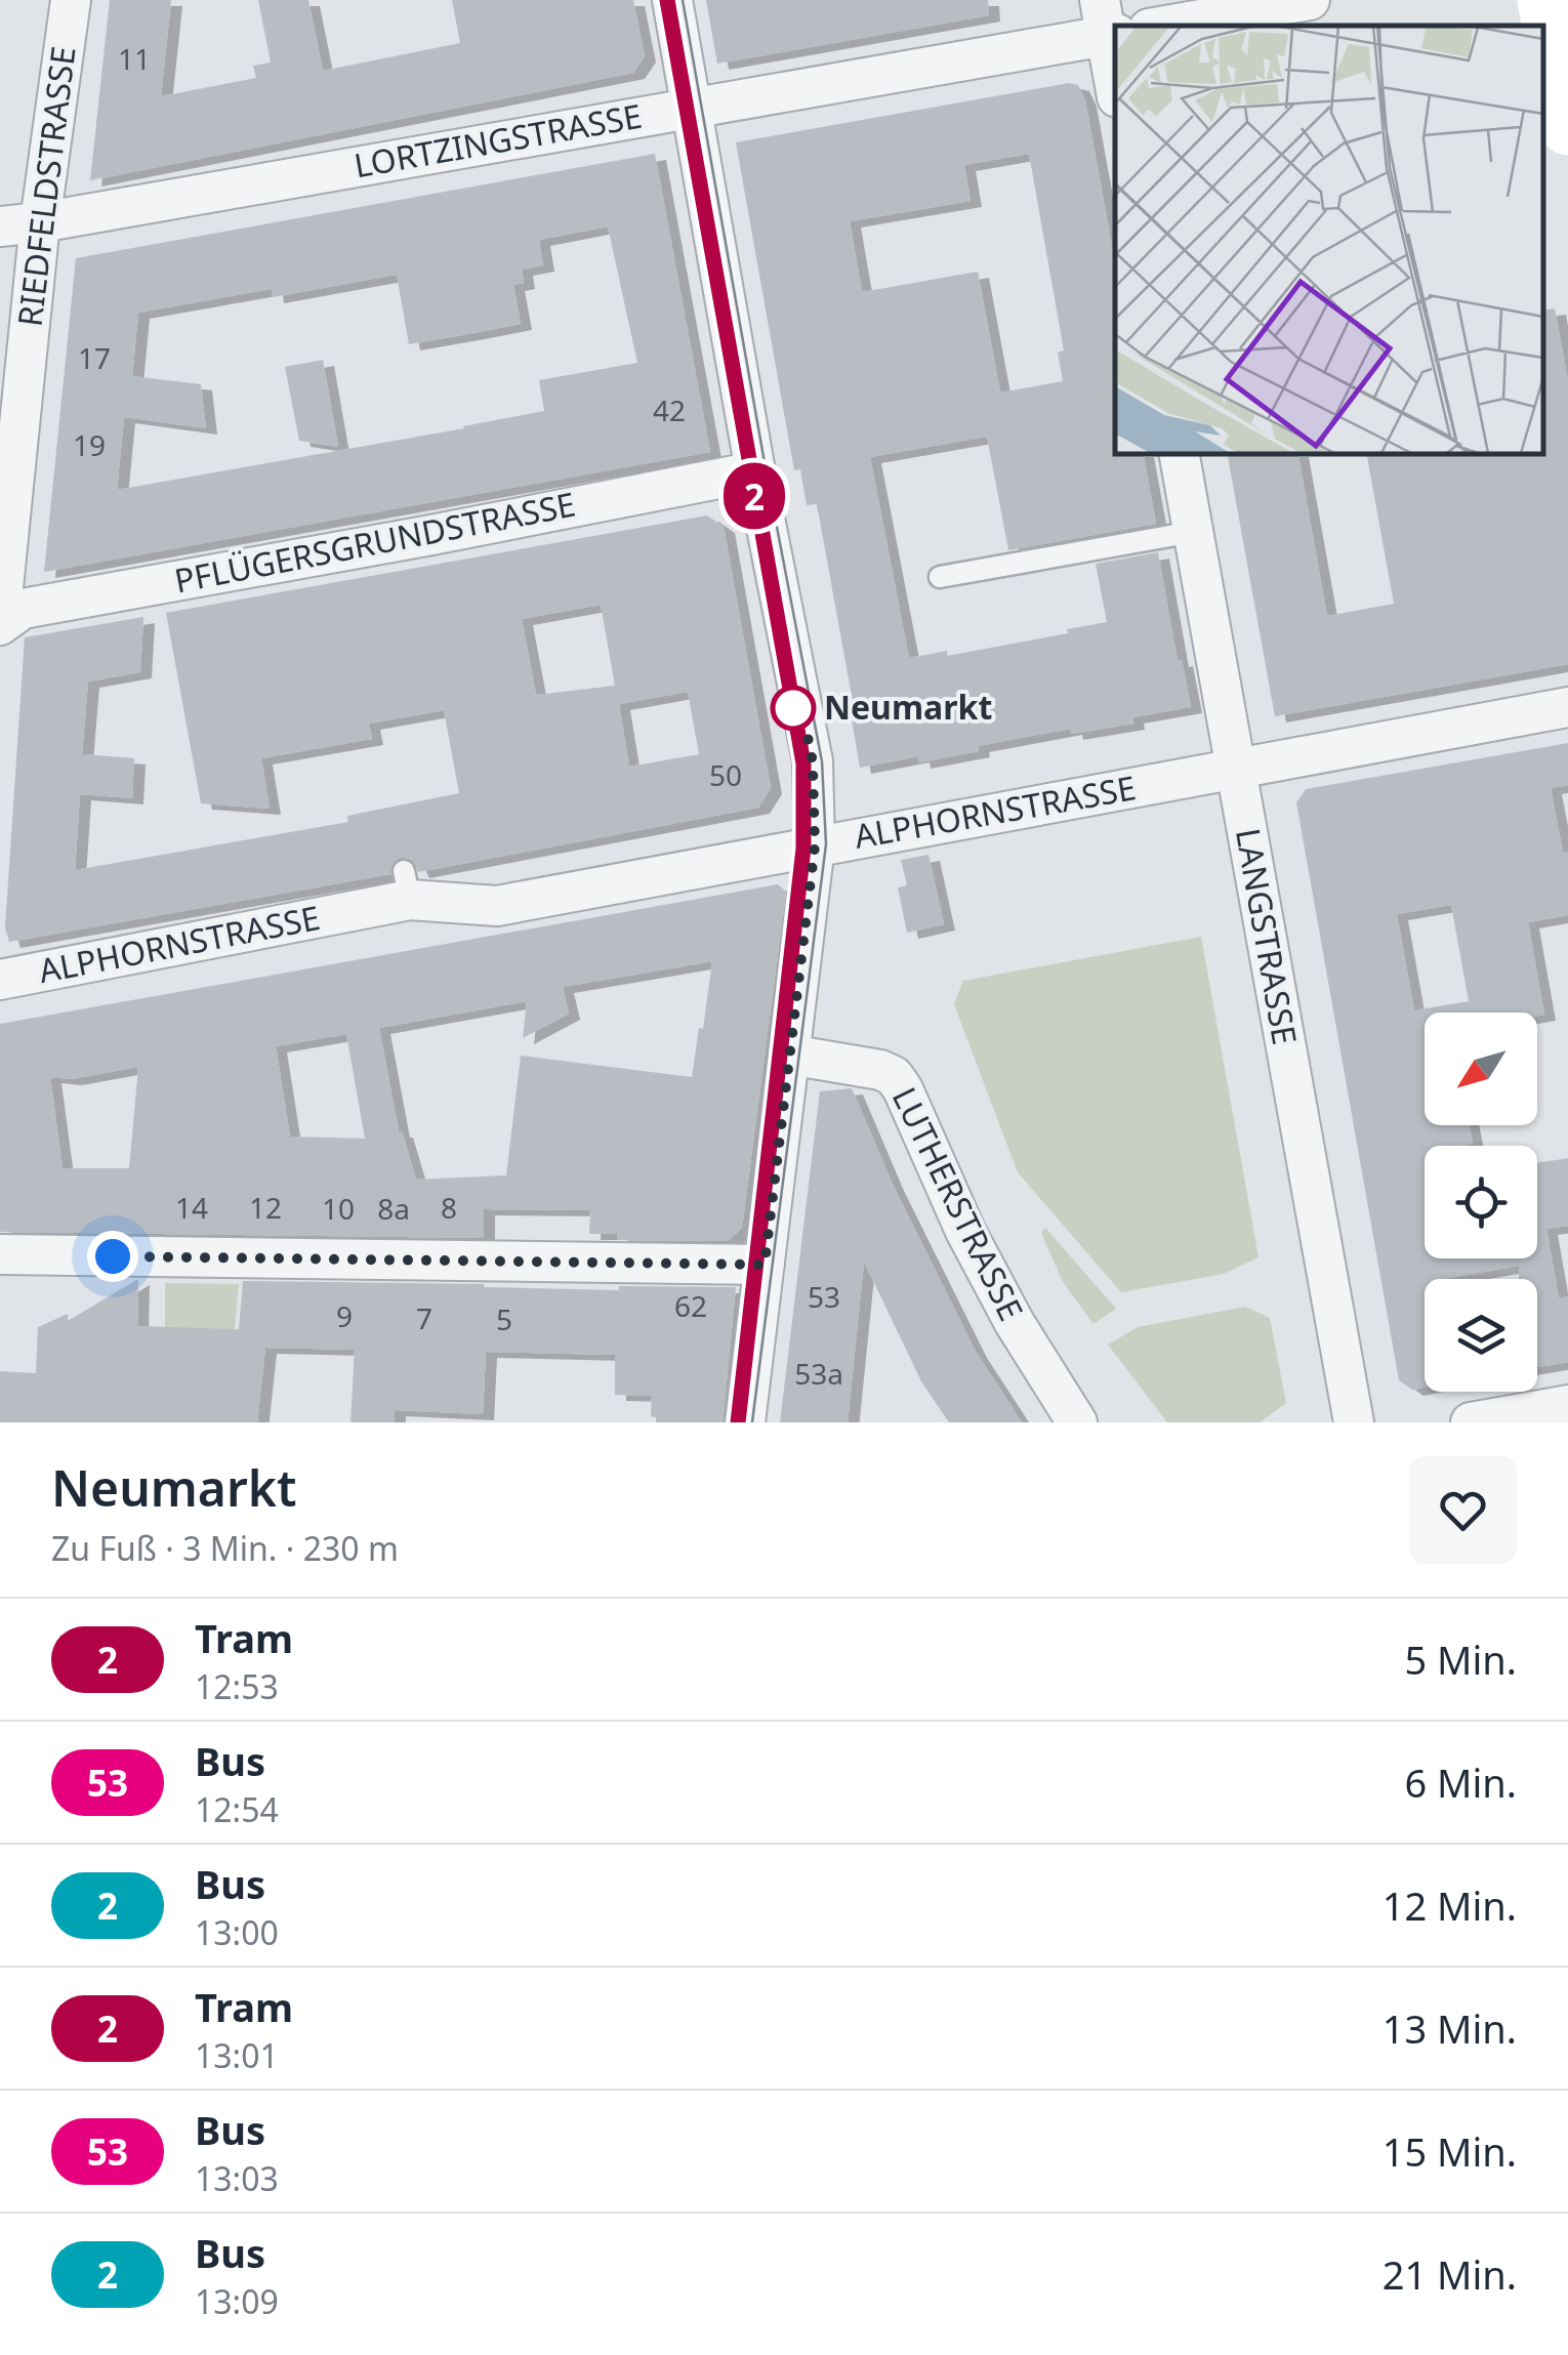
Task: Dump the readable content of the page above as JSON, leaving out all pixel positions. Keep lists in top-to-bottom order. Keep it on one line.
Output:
{"streets":{"street":["LORTZINGSTRASSE","RIEDFELDSTRASSE","PFLÜGERSGRUNDSTRASSE","ALPHORNSTRASSE","LANGSTRASSE","LUTHERSTRASSE"]},"crossings":[["LORTZINGSTRASSE","RIEDFELDSTRASSE"],["ALPHORNSTRASSE","LANGSTRASSE"]],"places":["Neumarkt"],"lines":["tram line 2"],"house_numbers":["11","17","42","19","50","14","12","8","10","8a","53","62","9","7","5","53a"],"north":"bottom left","page":{"on_map":"2","heading":["Neumarkt","Zu Fuß · 3 Min. · 230 m"],"list":[{"mark":"2","name":"Tram","note":"12:53","value":"5 Min."},{"mark":"53","name":"Bus","note":"12:54","value":"6 Min."},{"mark":"2","name":"Bus","note":"13:00","value":"12 Min."},{"mark":"2","name":"Tram","note":"13:01","value":"13 Min."},{"mark":"53","name":"Bus","note":"13:03","value":"15 Min."},{"mark":"2","name":"Bus","note":"13:09","value":"21 Min."}]}}
